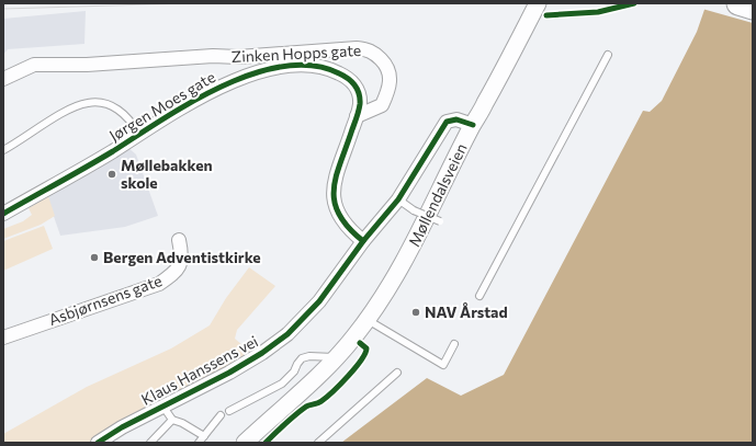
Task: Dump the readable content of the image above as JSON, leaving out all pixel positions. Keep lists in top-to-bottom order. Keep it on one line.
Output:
{"streets":{"street":["Zinken Hopps gate","Jørgen Moes gate","Møllendalsveien","Asbjørnsens gate","Klaus Hanssens vei"]},"crossings":[["Zinken Hopps gate","Jørgen Moes gate"],["Jørgen Moes gate","Klaus Hanssens vei"],["Møllendalsveien","Klaus Hanssens vei"]],"places":["Møllebakken skole","Bergen Adventistkirke","NAV Årstad"]}
